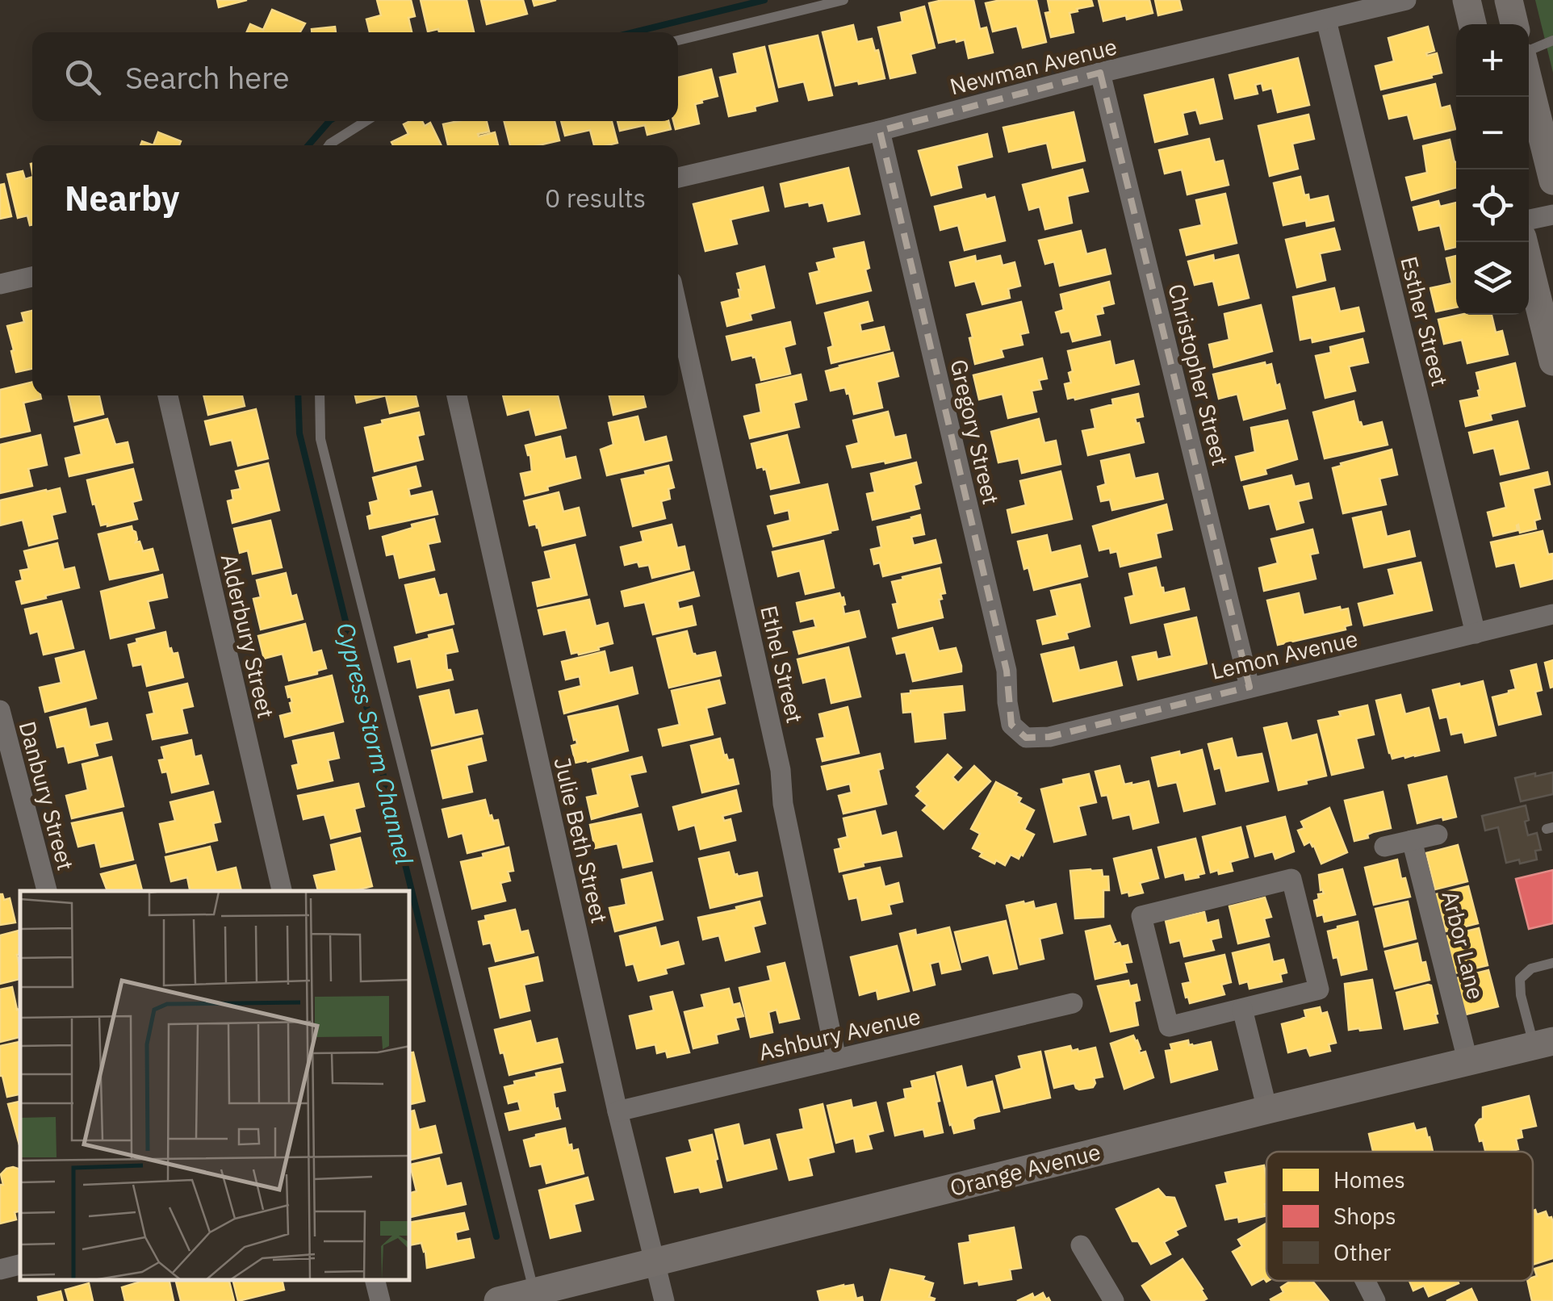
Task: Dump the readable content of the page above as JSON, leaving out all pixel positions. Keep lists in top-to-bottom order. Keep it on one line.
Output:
{"streets":{"main road":["Orange Avenue"],"street":["Newman Avenue","Esther Street","Christopher Street","Gregory Street","Alderbury Street","Lemon Avenue","Ethel Street","Danbury Street","Julie Beth Street","Arbor Lane","Ashbury Avenue"]},"crossings":[["Newman Avenue","Esther Street"],["Newman Avenue","Christopher Street"],["Newman Avenue","Gregory Street"],["Esther Street","Lemon Avenue"],["Christopher Street","Lemon Avenue"],["Gregory Street","Lemon Avenue"],["Ethel Street","Ashbury Avenue"],["Julie Beth Street","Ashbury Avenue"],["Julie Beth Street","Orange Avenue"],["Arbor Lane","Orange Avenue"]],"water":["Cypress Storm Channel"],"legend":["Homes","Shops","Other"],"page":{"map_buttons":["+","−"],"search":"Search here","heading":["Nearby","0 results"]}}
